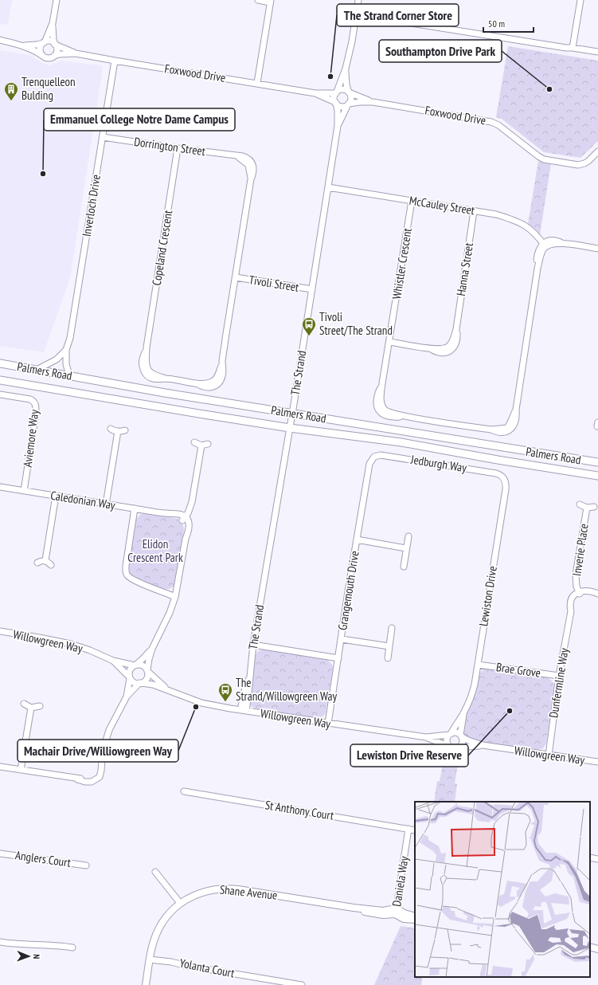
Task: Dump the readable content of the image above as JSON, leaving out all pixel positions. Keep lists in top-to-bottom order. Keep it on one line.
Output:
{"streets":{"main road":["Palmers Road"],"street":["Foxwood Drive","Dorrington Street","Inverloch Drive","McCauley Street","Copeland Crescent","Whistler Crescent","Hanna Street","Tivoli Street","The Strand","Aviemore Way","Jedburgh Way","Caledonian Way","Inverie Place","Grangemouth Drive","Lewiston Drive","Willowgreen Way","Brae Grove","Dunfermline Way","St Anthony Court","Anglers Court","Daniela Way","Shane Avenue","Yolanta Court"]},"crossings":[["Foxwood Drive","Inverloch Drive"],["Foxwood Drive","The Strand"],["Dorrington Street","Inverloch Drive"],["Dorrington Street","Copeland Crescent"],["Inverloch Drive","Palmers Road"],["McCauley Street","Whistler Crescent"],["McCauley Street","Hanna Street"],["McCauley Street","The Strand"],["Copeland Crescent","Tivoli Street"],["Whistler Crescent","Hanna Street"],["Tivoli Street","The Strand"],["Palmers Road","The Strand"],["The Strand","Willowgreen Way"],["Aviemore Way","Caledonian Way"],["Jedburgh Way","Grangemouth Drive"],["Jedburgh Way","Lewiston Drive"],["Inverie Place","Dunfermline Way"],["Grangemouth Drive","Willowgreen Way"],["Lewiston Drive","Willowgreen Way"],["Lewiston Drive","Brae Grove"],["Willowgreen Way","Dunfermline Way"],["Brae Grove","Dunfermline Way"],["St Anthony Court","Daniela Way"],["Daniela Way","Shane Avenue"],["Shane Avenue","Yolanta Court"]],"parks":["Elidon Crescent Park"],"places":{"other":["The Strand Corner Store","Southampton Drive Park","Emmanuel College Notre Dame Campus","Machair Drive/Williowgreen Way","Lewiston Drive Reserve"],"building":["Trenquelleon Bulding"],"bus stop":["Tivoli Street/The Strand","The Strand/Willowgreen Way"]},"scale_bar":"50 m","north":"right"}
